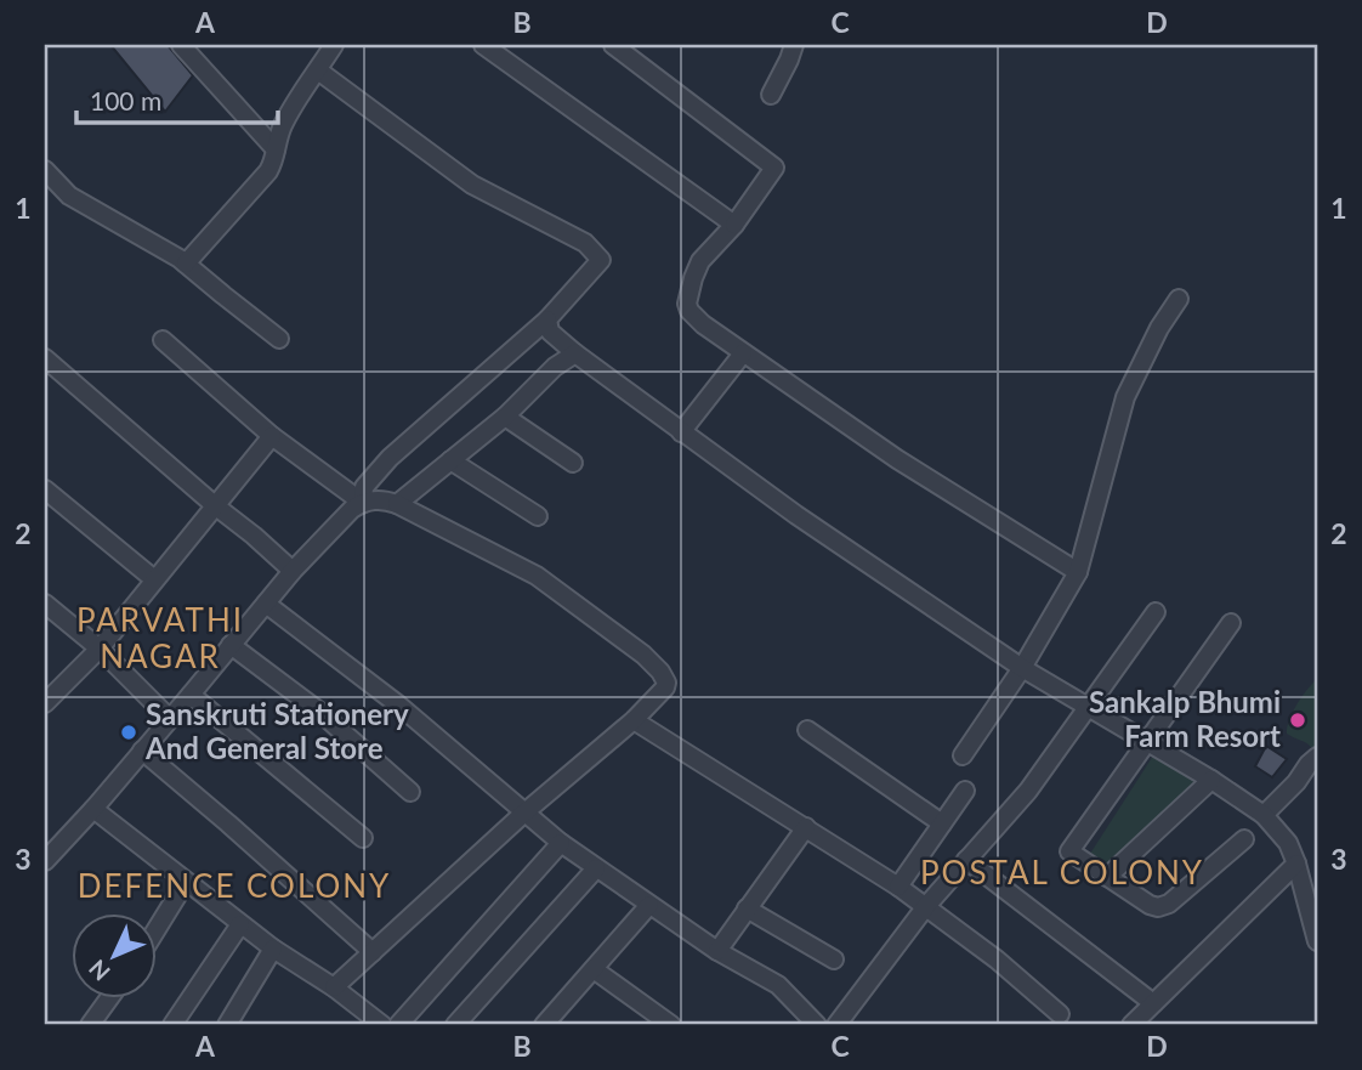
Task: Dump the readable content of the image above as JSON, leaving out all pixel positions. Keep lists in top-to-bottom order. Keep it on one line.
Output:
{"districts":["PARVATHI NAGAR","POSTAL COLONY","DEFENCE COLONY"],"places":["Sankalp Bhumi Farm Resort","Sanskruti Stationery And General Store"],"scale_bar":"100 m","north":"bottom left","grid":{"columns":["A","B","C","D"],"rows":["1","2","3"]}}
